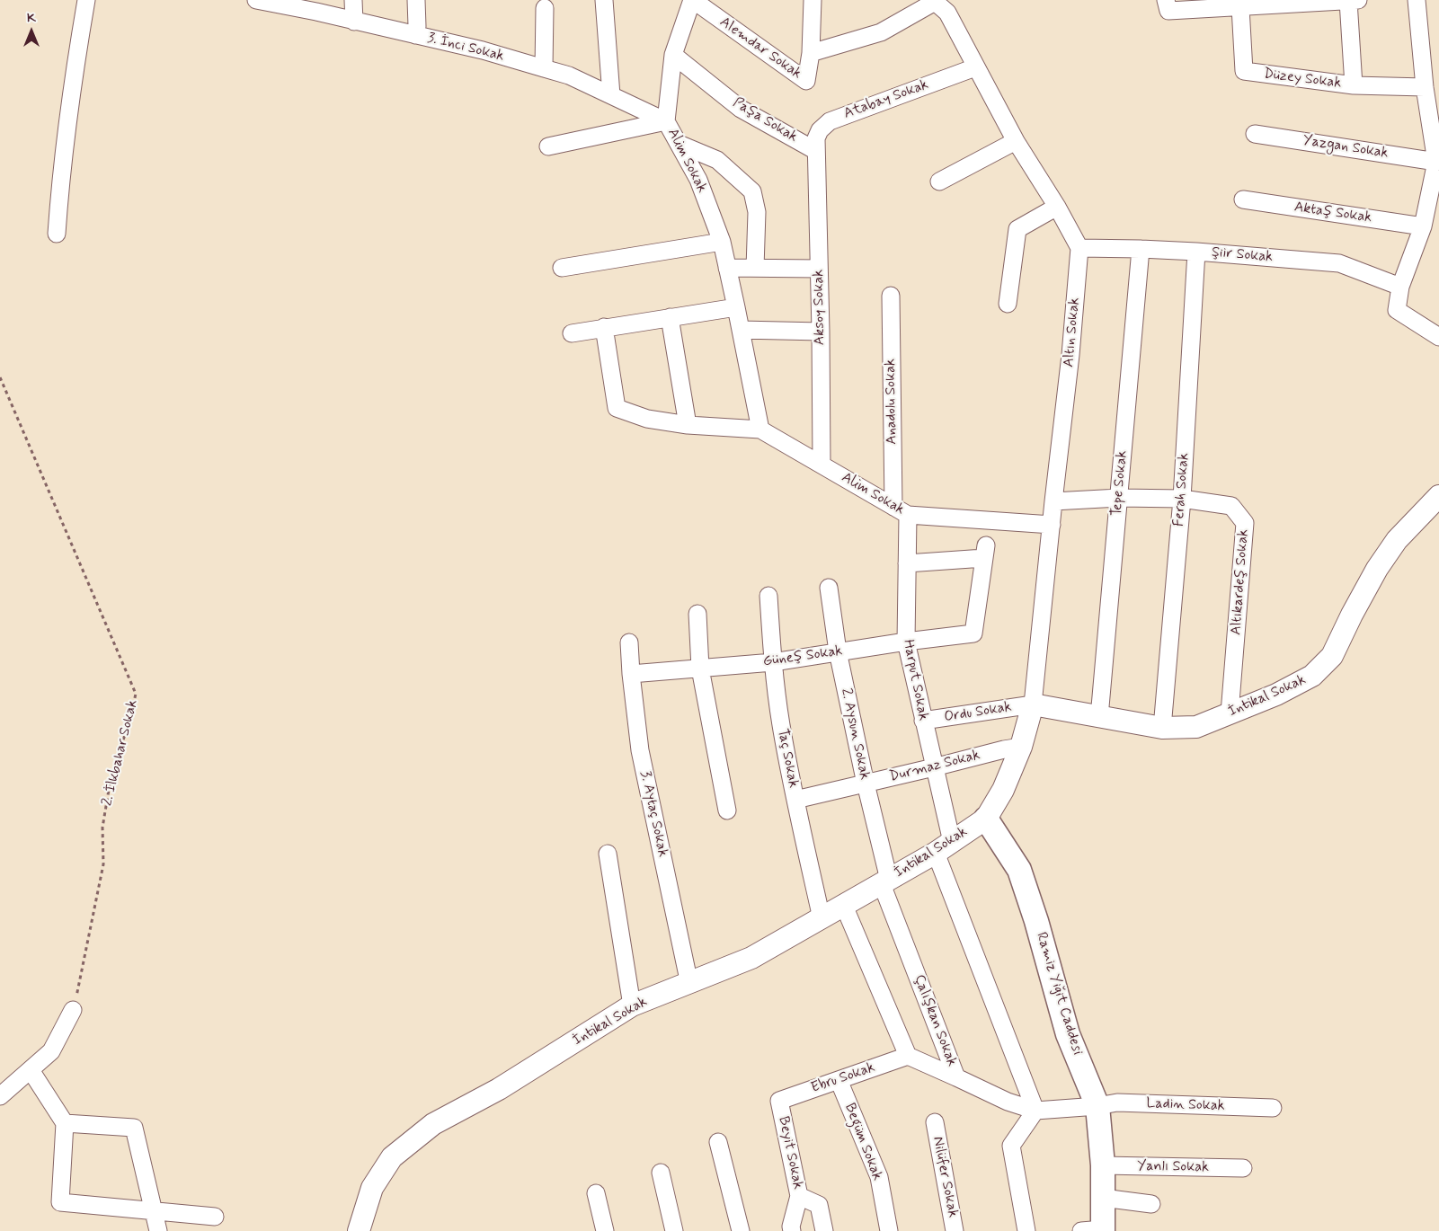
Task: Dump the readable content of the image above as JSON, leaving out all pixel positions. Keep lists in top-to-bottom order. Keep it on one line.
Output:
{"streets":{"main road":["Ramiz Yiğit Caddesi"],"street":["3. İnci Sokak","Alemdar Sokak","Düzey Sokak","Atabay Sokak","Paşa Sokak","Yazgan Sokak","Alim Sokak","Aktaş Sokak","Şiir Sokak","Aksoy Sokak","Altın Sokak","Anadolu Sokak","Tepe Sokak","Ferah Sokak","Altıkardeş Sokak","Güneş Sokak","Harput Sokak","İntikal Sokak","Ordu Sokak","2. Aysun Sokak","Taç Sokak","Durmaz Sokak","3. Aytaç Sokak","Çalışkan Sokak","Ebru Sokak","Ladin Sokak","Begüm Sokak","Beyit Sokak","Yanlı Sokak","Nilüfer Sokak"],"path":["2. İlkbahar Sokak"]},"crossings":[["3. İnci Sokak","Alim Sokak"],["Alemdar Sokak","Alim Sokak"],["Atabay Sokak","Paşa Sokak"],["Atabay Sokak","Aksoy Sokak"],["Paşa Sokak","Alim Sokak"],["Paşa Sokak","Aksoy Sokak"],["Alim Sokak","Aksoy Sokak"],["Alim Sokak","Altın Sokak"],["Alim Sokak","Anadolu Sokak"],["Alim Sokak","Harput Sokak"],["Şiir Sokak","Altın Sokak"],["Şiir Sokak","Tepe Sokak"],["Şiir Sokak","Ferah Sokak"],["Altın Sokak","Altıkardeş Sokak"],["Altın Sokak","İntikal Sokak"],["Altın Sokak","Ordu Sokak"],["Anadolu Sokak","Harput Sokak"],["Tepe Sokak","Altıkardeş Sokak"],["Tepe Sokak","İntikal Sokak"],["Ferah Sokak","Altıkardeş Sokak"],["Ferah Sokak","İntikal Sokak"],["Altıkardeş Sokak","İntikal Sokak"],["Güneş Sokak","Harput Sokak"],["Güneş Sokak","2. Aysun Sokak"],["Güneş Sokak","Taç Sokak"],["Güneş Sokak","3. Aytaç Sokak"],["Harput Sokak","İntikal Sokak"],["Harput Sokak","Ordu Sokak"],["Harput Sokak","Durmaz Sokak"],["Harput Sokak","Çalışkan Sokak"],["İntikal Sokak","Ordu Sokak"],["İntikal Sokak","2. Aysun Sokak"],["İntikal Sokak","Taç Sokak"],["İntikal Sokak","Durmaz Sokak"],["İntikal Sokak","3. Aytaç Sokak"],["İntikal Sokak","Ramiz Yiğit Caddesi"],["İntikal Sokak","Çalışkan Sokak"],["2. Aysun Sokak","Durmaz Sokak"],["2. Aysun Sokak","Çalışkan Sokak"],["Taç Sokak","Durmaz Sokak"],["Ramiz Yiğit Caddesi","Çalışkan Sokak"],["Ramiz Yiğit Caddesi","Ladin Sokak"],["Ramiz Yiğit Caddesi","Yanlı Sokak"],["Çalışkan Sokak","Ladin Sokak"],["Ebru Sokak","Begüm Sokak"],["Ebru Sokak","Beyit Sokak"]],"north":"top"}
